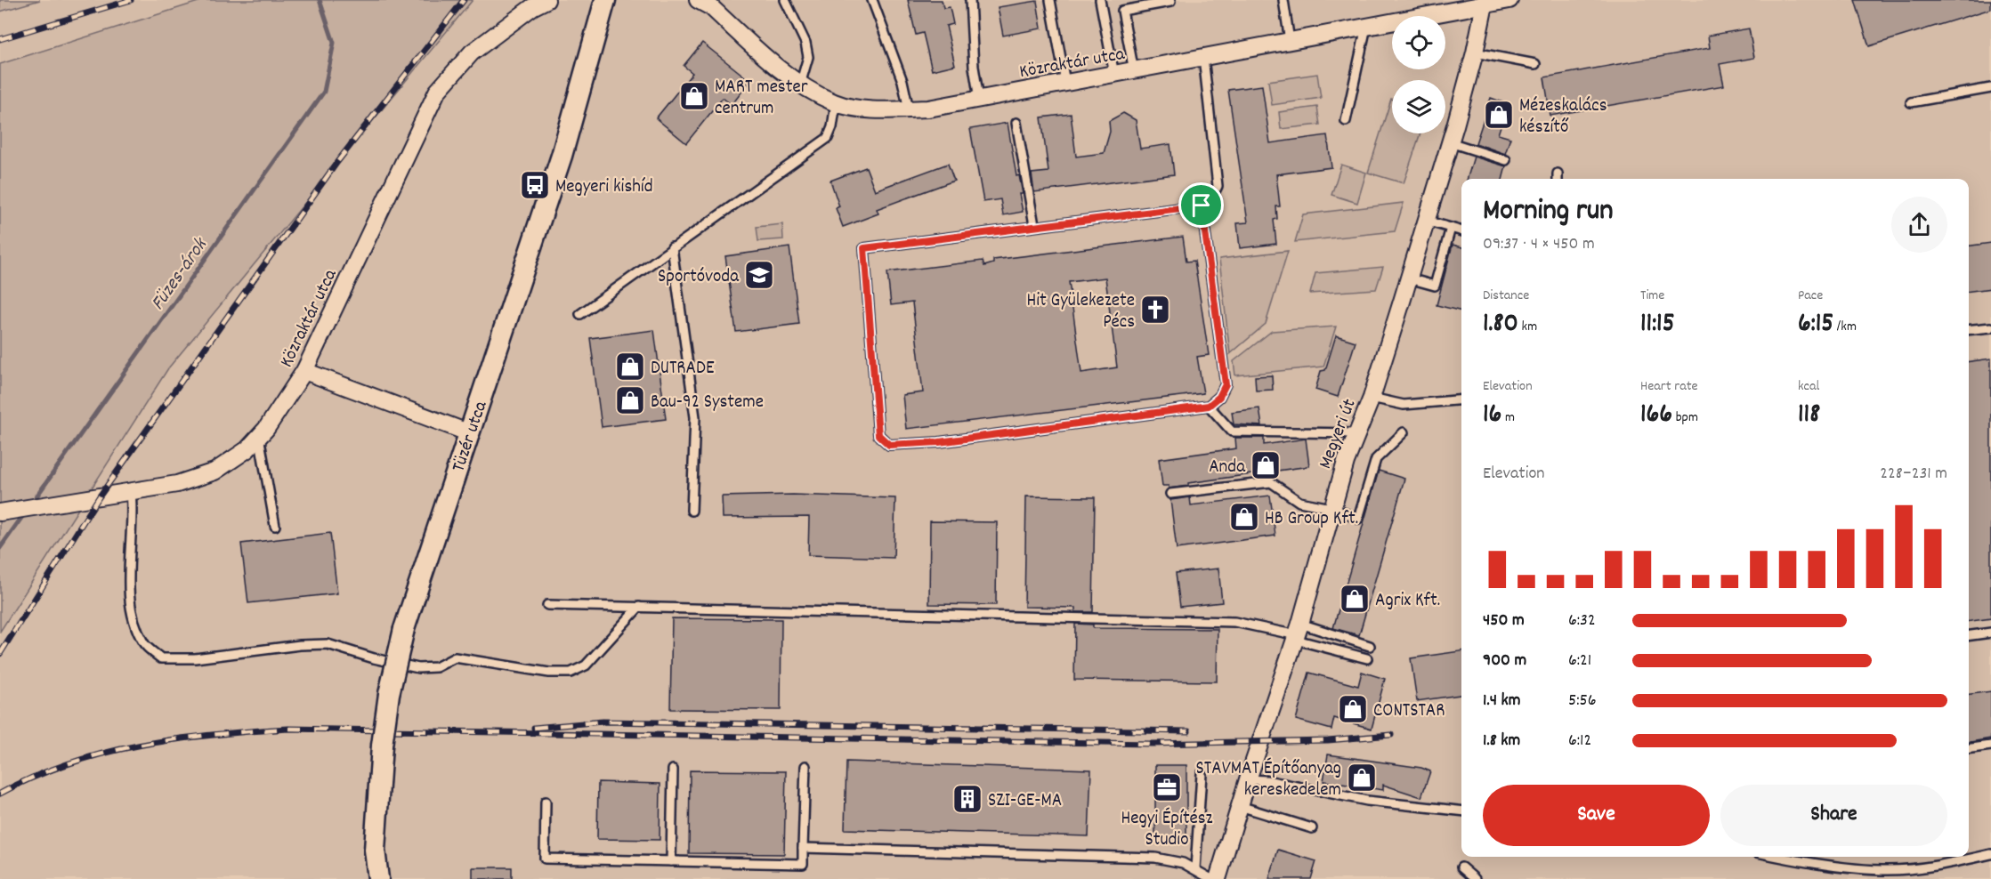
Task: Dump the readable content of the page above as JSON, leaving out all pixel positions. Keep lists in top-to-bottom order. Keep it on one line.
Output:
{"streets":{"street":["Közraktár utca","Megyeri út","Tüzér utca"]},"crossings":[["Közraktár utca","Megyeri út"]],"water":["Füzes-árok"],"places":{"shop":["MART mester centrum","Mézeskalács készítő","DUTRADE","Bau-92 Systeme","Anda","HB Group Kft.","Agrix Kft.","CONTSTAR","STAVMAT Építőanyag kereskedelem"],"bus stop":["Megyeri kishíd"],"school or university":["Sportóvoda"],"church":["Hit Gyülekezete Pécs"],"office":["Hegyi Építész Studio"],"building":["SZI-GE-MA"]},"page":{"heading":["Morning run","09:37 · 4 × 450 m"],"stats":[["Distance","1.80 km"],["Time","11:15"],["Pace","6:15 /km"],["Elevation","16 m"],["Heart rate","166 bpm"],["kcal","118"]],"chart":["Elevation","228–231 m"],"list":[{"name":"450 m","note":"6:32"},{"name":"900 m","note":"6:21"},{"name":"1.4 km","note":"5:56"},{"name":"1.8 km","note":"6:12"}],"buttons":["Save","Share"]}}
